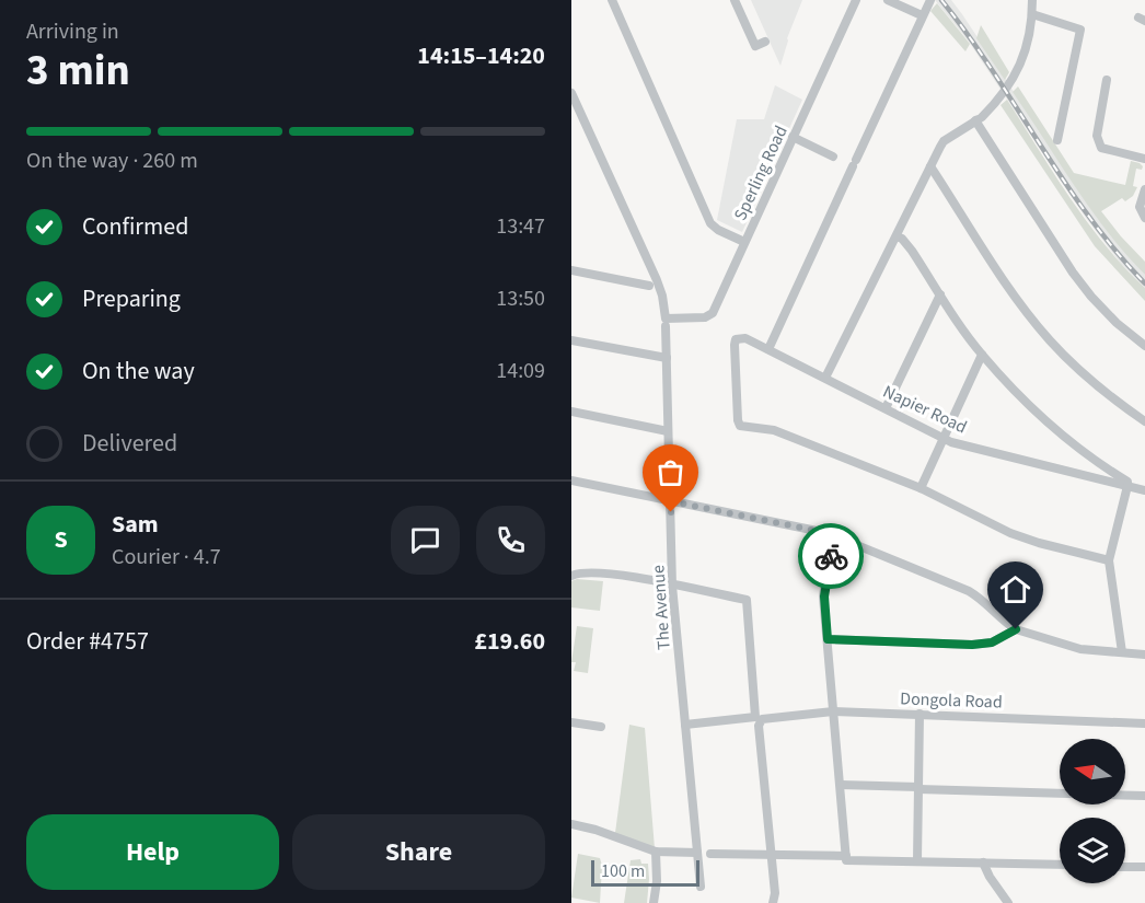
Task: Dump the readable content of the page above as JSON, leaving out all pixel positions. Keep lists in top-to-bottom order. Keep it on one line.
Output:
{"streets":{"street":["Sperling Road","Napier Road","The Avenue","Dongola Road"]},"crossings":[["Sperling Road","The Avenue"],["The Avenue","Dongola Road"]],"scale_bar":"100 m","north":"left","page":{"heading":["3 min","Arriving in","14:15–14:20"],"panel":["Sam","Courier · 4.7","Order #4757","£19.60"],"bar":"On the way · 260 m","list":[["Confirmed","13:47"],["Preparing","13:50"],["On the way","14:09"],"Delivered"],"round":"S","buttons":["Help","Share"],"scale":"100 m"}}
